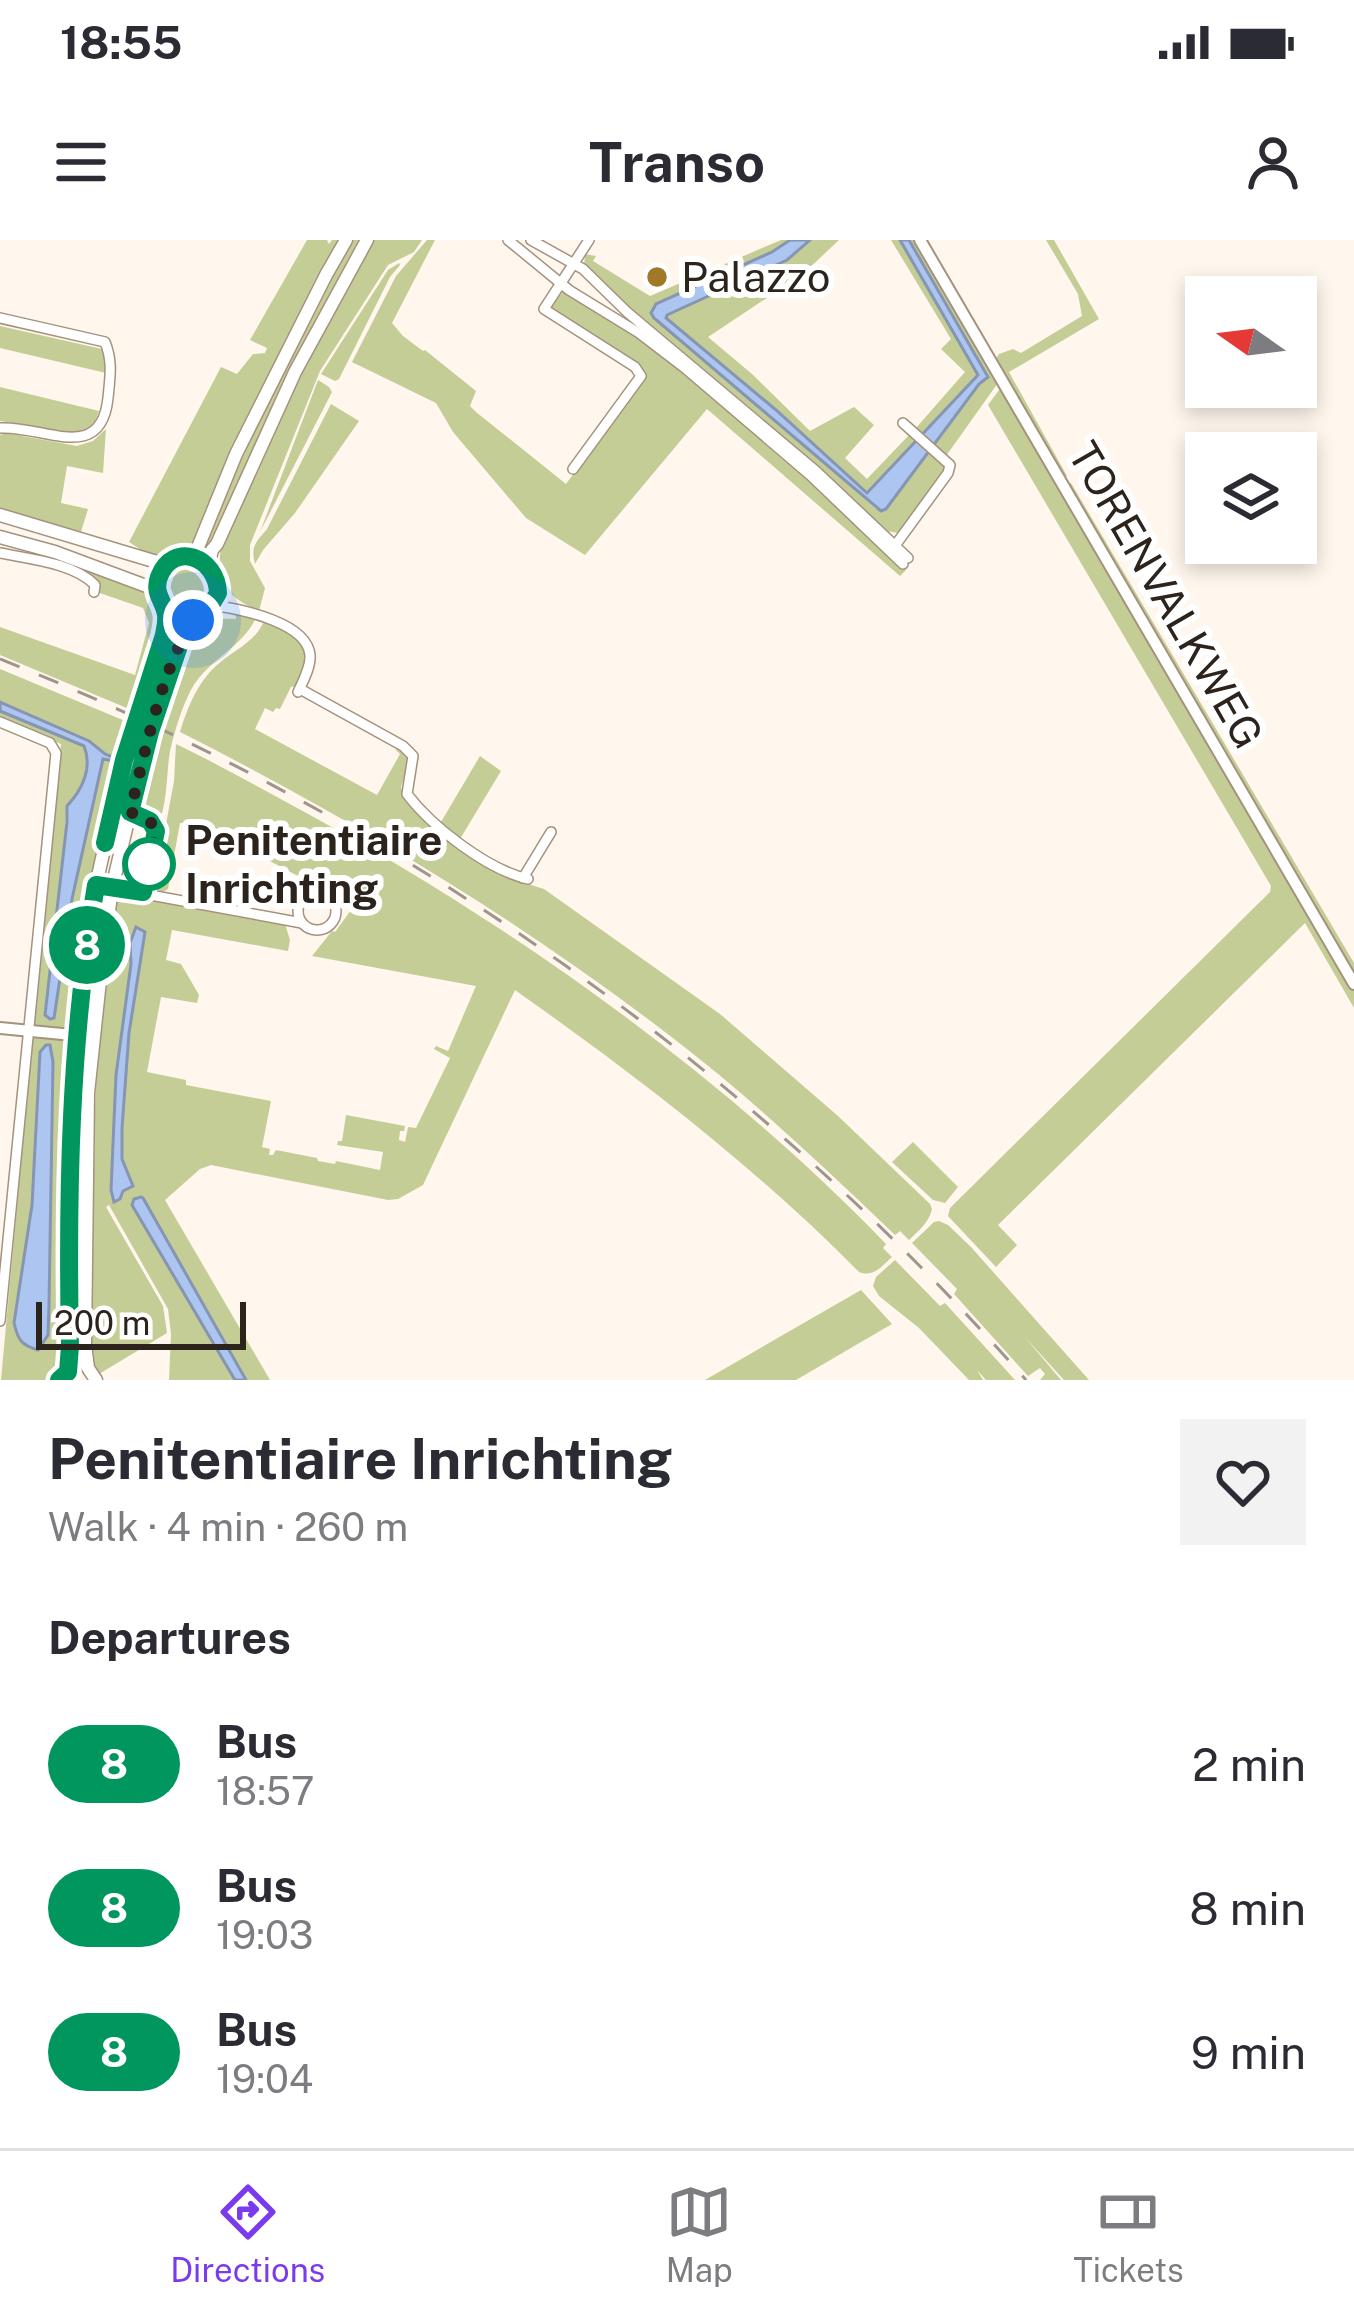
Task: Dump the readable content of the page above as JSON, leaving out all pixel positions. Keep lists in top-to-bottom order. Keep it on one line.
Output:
{"streets":{"street":["TORENVALKWEG"]},"places":["Palazzo","Penitentiaire Inrichting"],"lines":["bus line 8"],"scale_bar":"200 m","north":"left","page":{"status":"18:55","header":"Transo","on_map":"8","scale":"200 m","heading":[["Penitentiaire Inrichting","Walk · 4 min · 260 m"],"Departures"],"list":[{"mark":"8","name":"Bus","note":"18:57","value":"2 min"},{"mark":"8","name":"Bus","note":"19:03","value":"8 min"},{"mark":"8","name":"Bus","note":"19:04","value":"9 min"}],"tabs":["Directions","Map","Tickets"]}}
